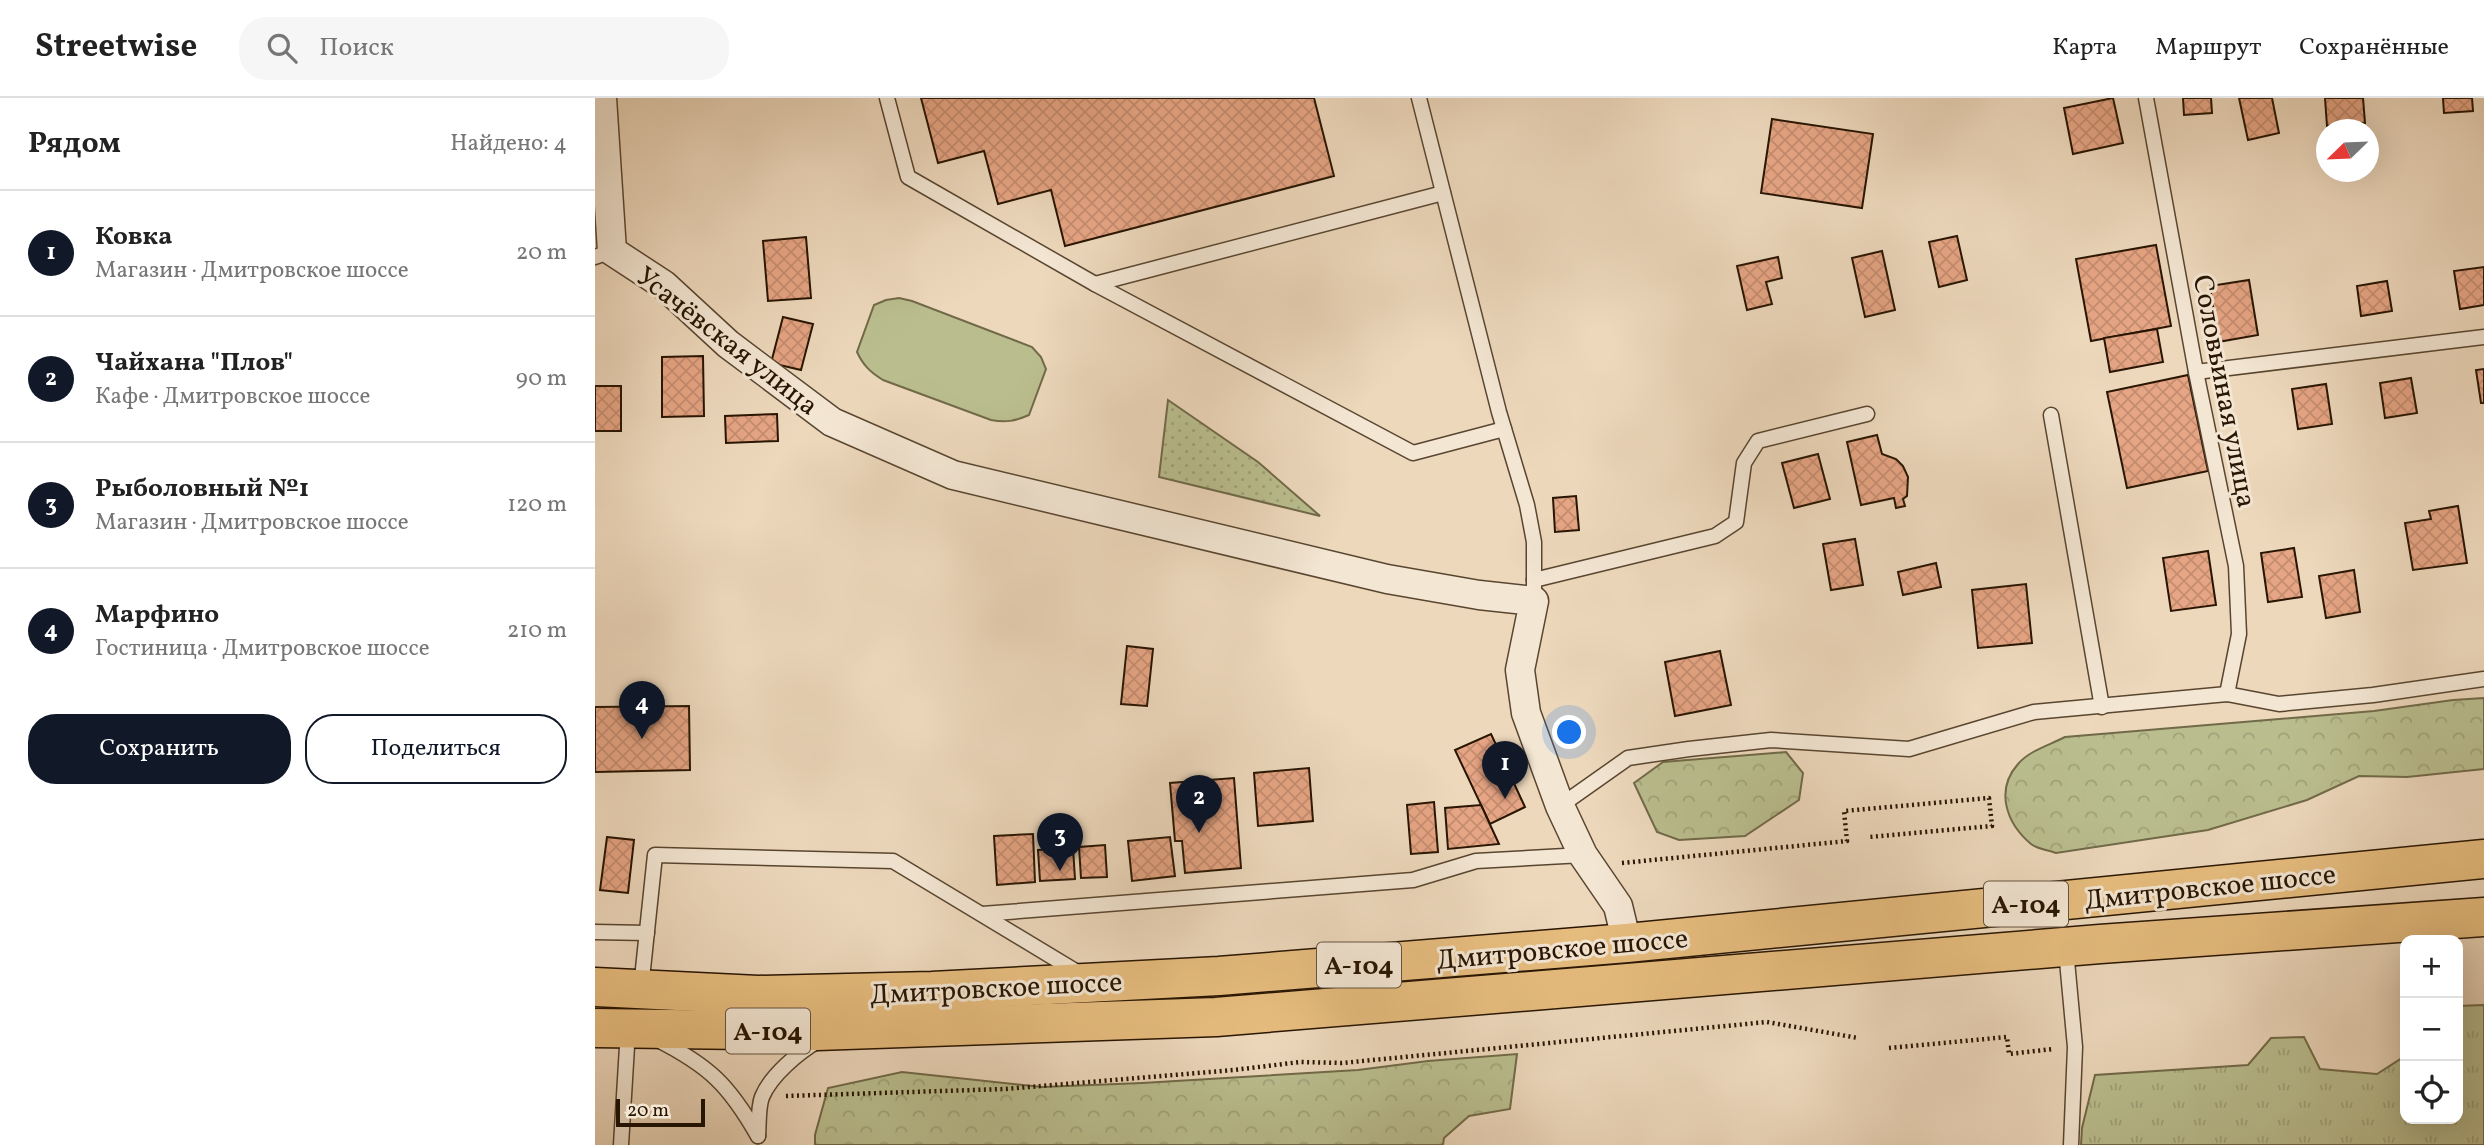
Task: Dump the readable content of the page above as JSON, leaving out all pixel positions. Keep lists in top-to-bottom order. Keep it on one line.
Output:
{"streets":{"highway":["Дмитровское шоссе","А-104"],"street":["Усачёвская улица"],"lane":["Соловьиная улица"]},"scale_bar":"20 m","north":"bottom left","page":{"header":"Streetwise","search":"Поиск","nav":["Карта","Маршрут","Сохранённые"],"heading":["Рядом","Найдено: 4"],"list":[{"mark":"1","name":"Ковка","note":"Магазин · Дмитровское шоссе","value":"20 m"},{"mark":"2","name":"Чайхана \"Плов\"","note":"Кафе · Дмитровское шоссе","value":"90 m"},{"mark":"3","name":"Рыболовный №1","note":"Магазин · Дмитровское шоссе","value":"120 m"},{"mark":"4","name":"Марфино","note":"Гостиница · Дмитровское шоссе","value":"210 m"}],"pins":["4","1","2","3"],"buttons":["Сохранить","Поделиться"],"map_buttons":["+","−"],"scale":"20 m"}}
